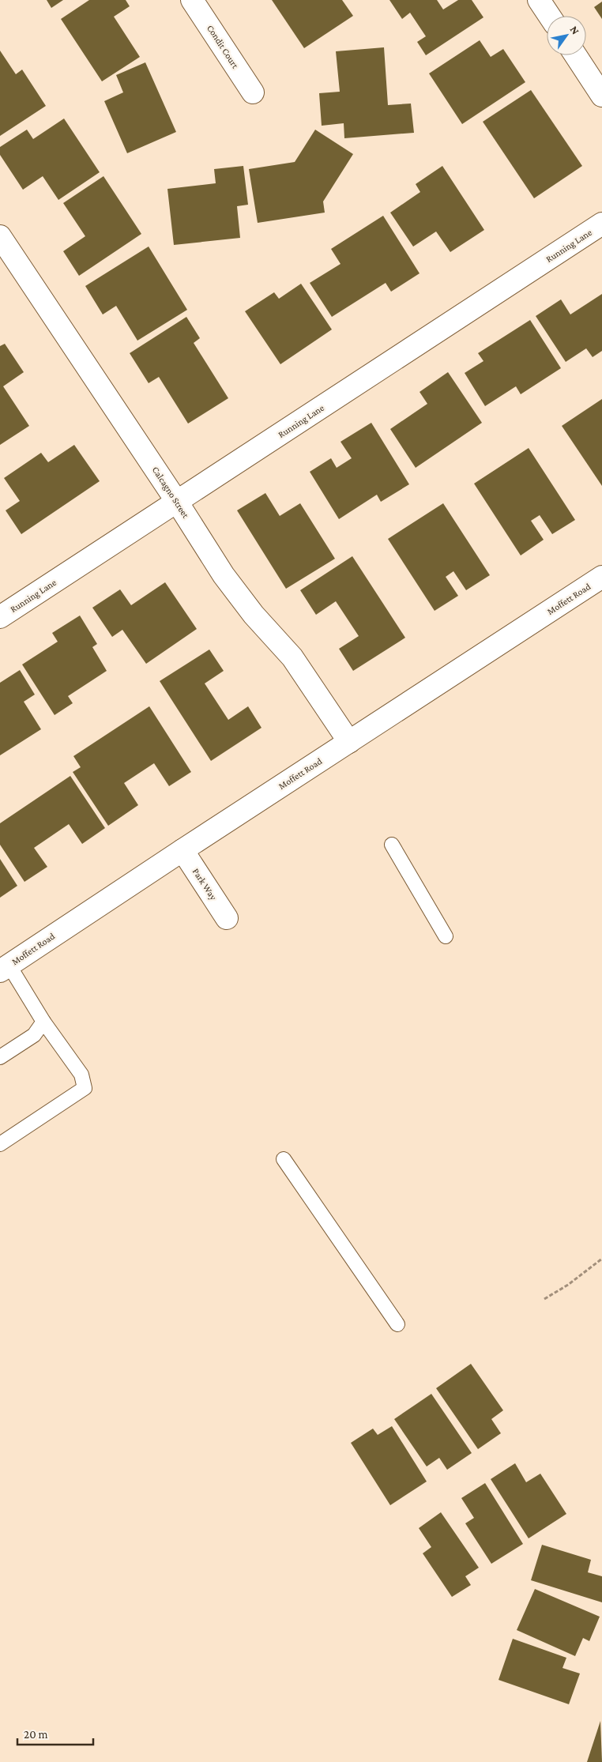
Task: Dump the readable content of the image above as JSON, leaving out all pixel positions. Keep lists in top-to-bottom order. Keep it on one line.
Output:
{"streets":{"street":["Condit Court","Running Lane","Calcagno Street","Moffett Road","Park Way"]},"crossings":[["Running Lane","Calcagno Street"],["Calcagno Street","Moffett Road"],["Moffett Road","Park Way"]],"scale_bar":"20 m","north":"top right"}
